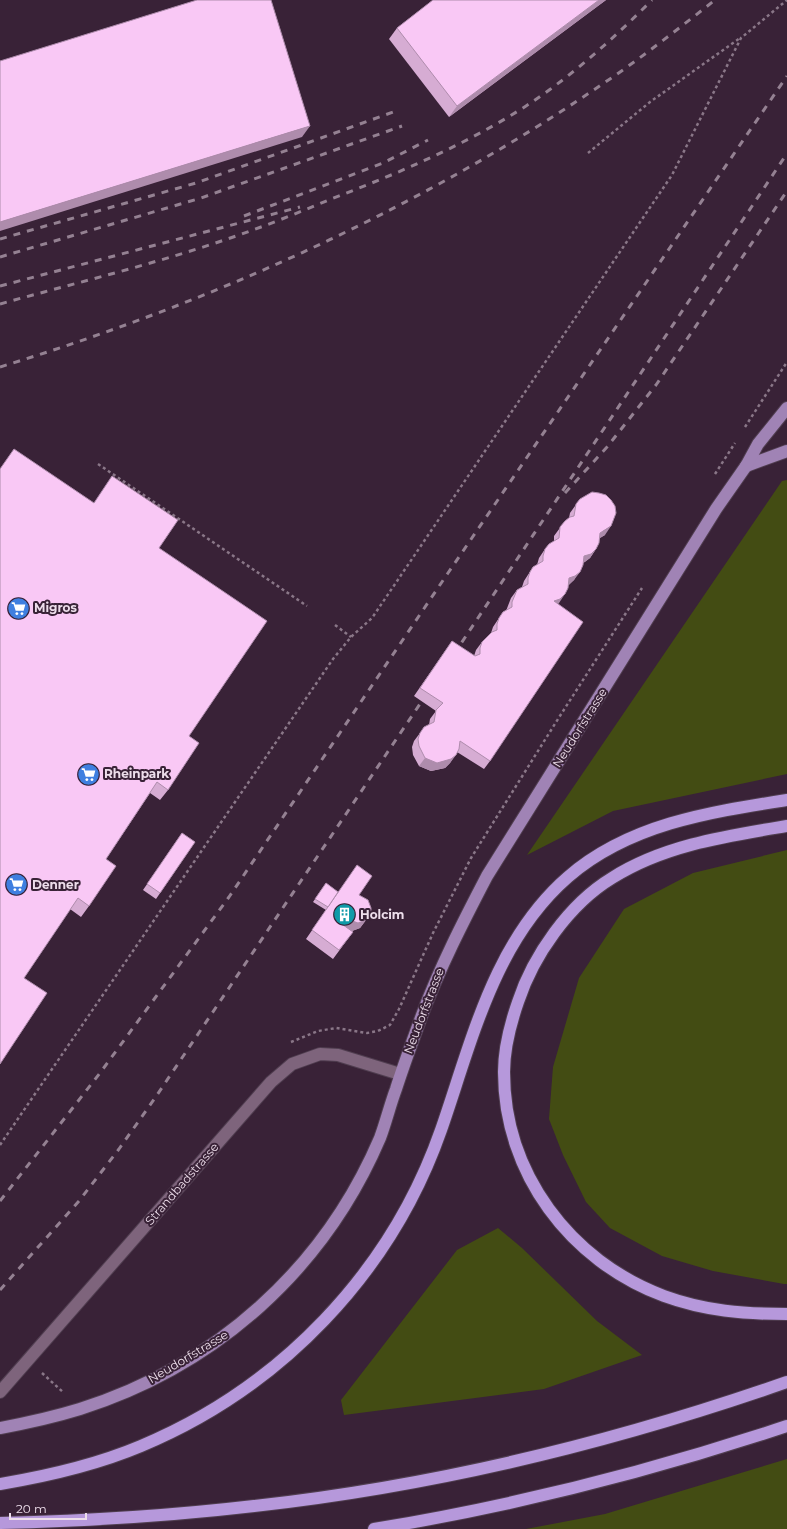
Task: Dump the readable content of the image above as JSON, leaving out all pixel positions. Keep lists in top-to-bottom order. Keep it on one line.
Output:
{"streets":{"main road":["Neudorfstrasse"],"street":["Strandbadstrasse"]},"crossings":[["Neudorfstrasse","Strandbadstrasse"]],"places":{"supermarket":["Migros","Rheinpark","Denner"],"building":["Holcim"]},"scale_bar":"20 m"}
